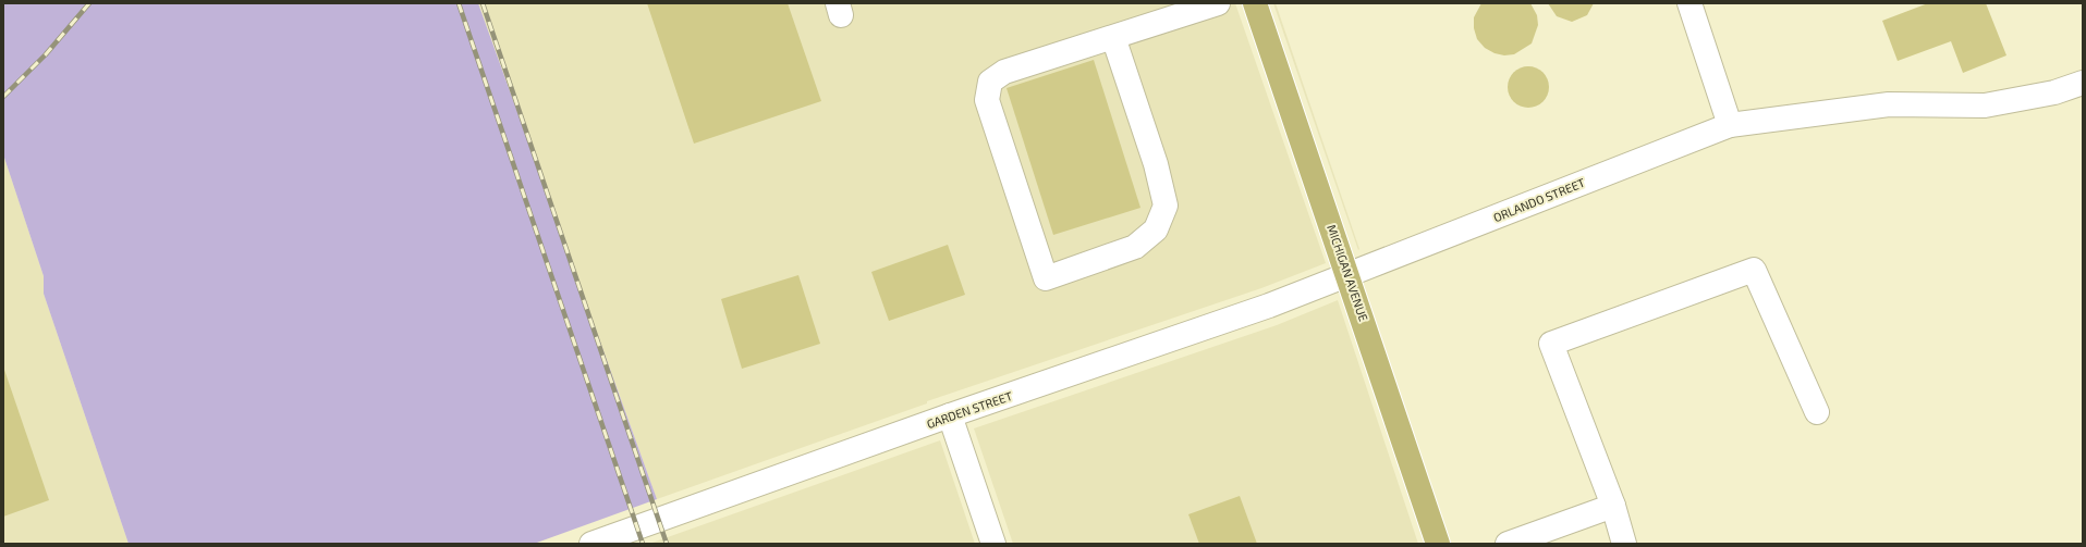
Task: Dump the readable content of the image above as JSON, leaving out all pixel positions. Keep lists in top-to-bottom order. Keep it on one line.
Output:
{"streets":{"main road":["MICHIGAN AVENUE"],"street":["ORLANDO STREET","GARDEN STREET"]},"crossings":[["ORLANDO STREET","MICHIGAN AVENUE"],["ORLANDO STREET","GARDEN STREET"],["MICHIGAN AVENUE","GARDEN STREET"]]}
